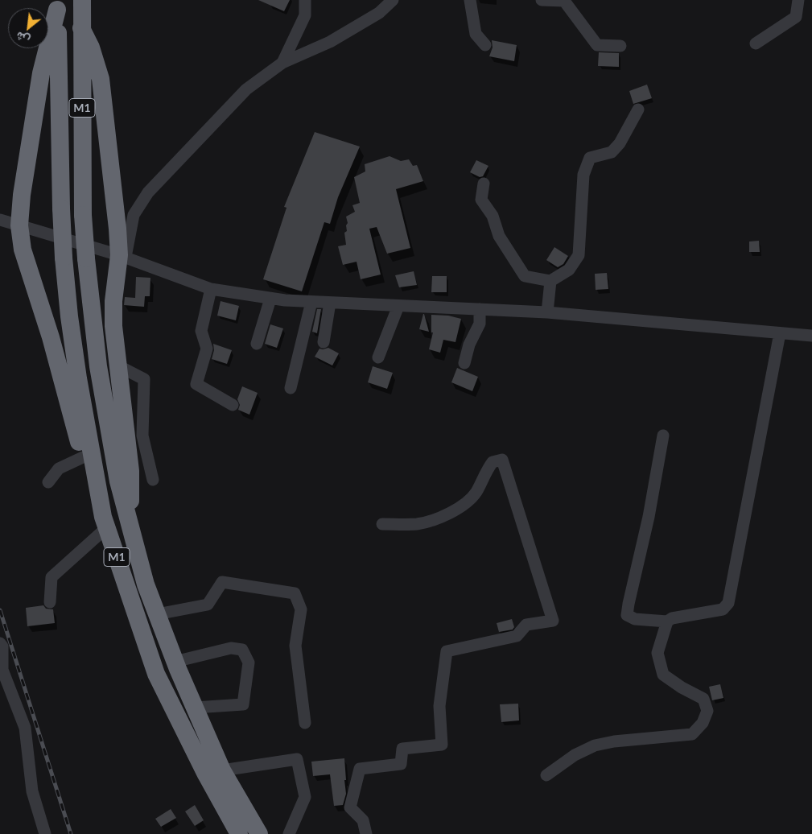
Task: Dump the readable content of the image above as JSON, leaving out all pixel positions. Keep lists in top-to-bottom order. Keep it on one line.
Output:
{"streets":{"highway":["M1"]},"north":"bottom left"}
